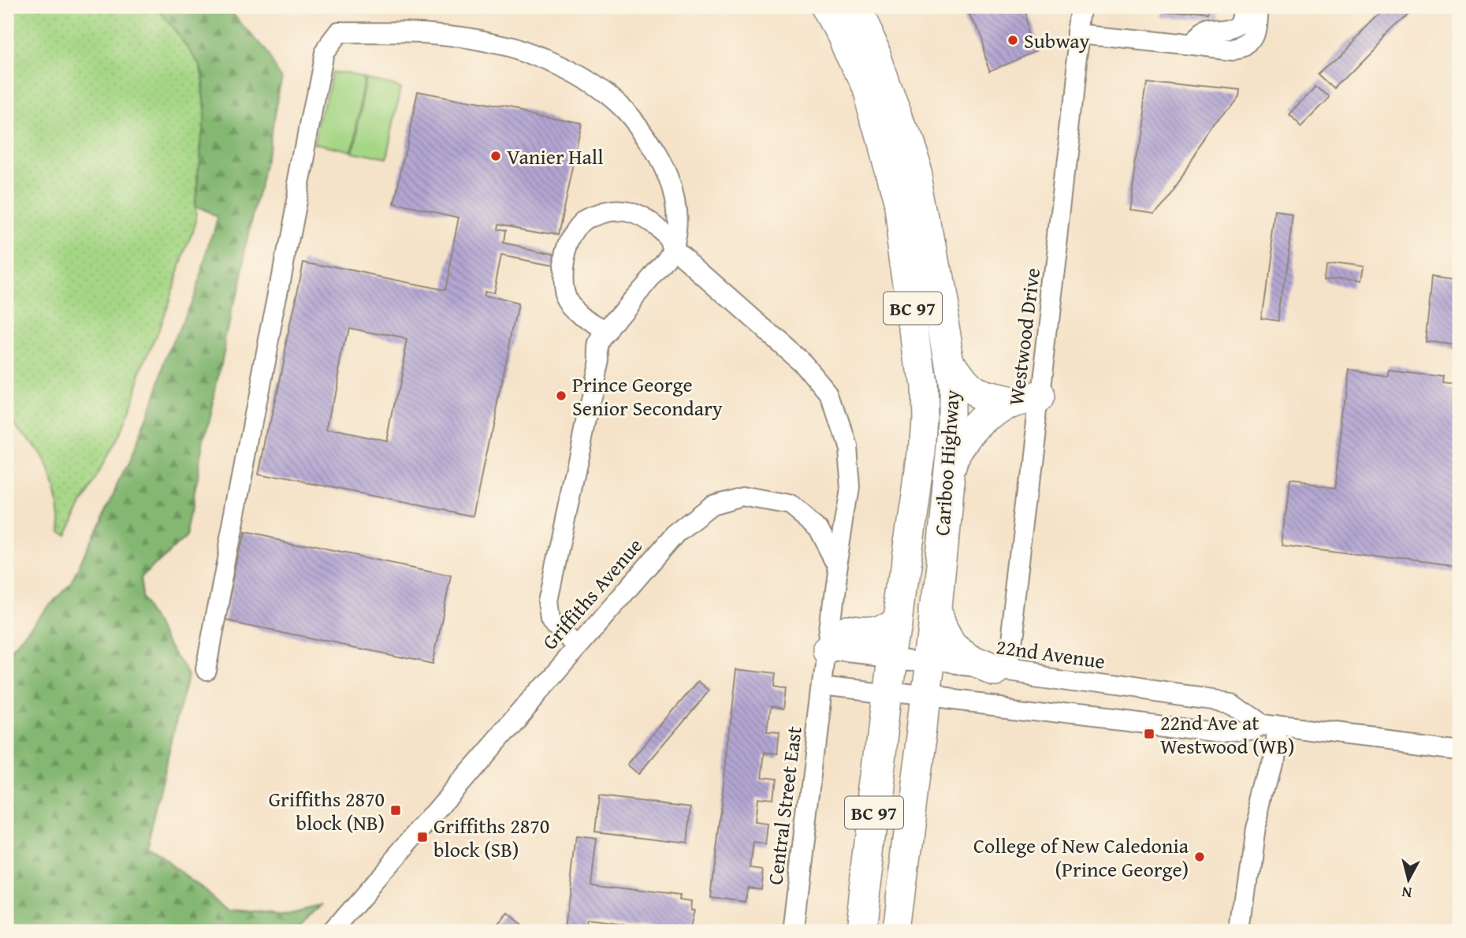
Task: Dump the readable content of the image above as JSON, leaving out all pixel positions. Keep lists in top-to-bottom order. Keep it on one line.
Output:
{"streets":{"highway":["BC 97","Cariboo Highway"],"street":["Westwood Drive","Griffiths Avenue","22nd Avenue","Central Street East"]},"crossings":[["Westwood Drive","22nd Avenue"],["Cariboo Highway","22nd Avenue"],["22nd Avenue","Central Street East"]],"places":{"other":["Subway","Vanier Hall","Prince George Senior Secondary","College of New Caledonia (Prince George)"],"transit":["22nd Ave at Westwood (WB)","Griffiths 2870 block (NB)","Griffiths 2870 block (SB)"]},"north":"bottom"}
